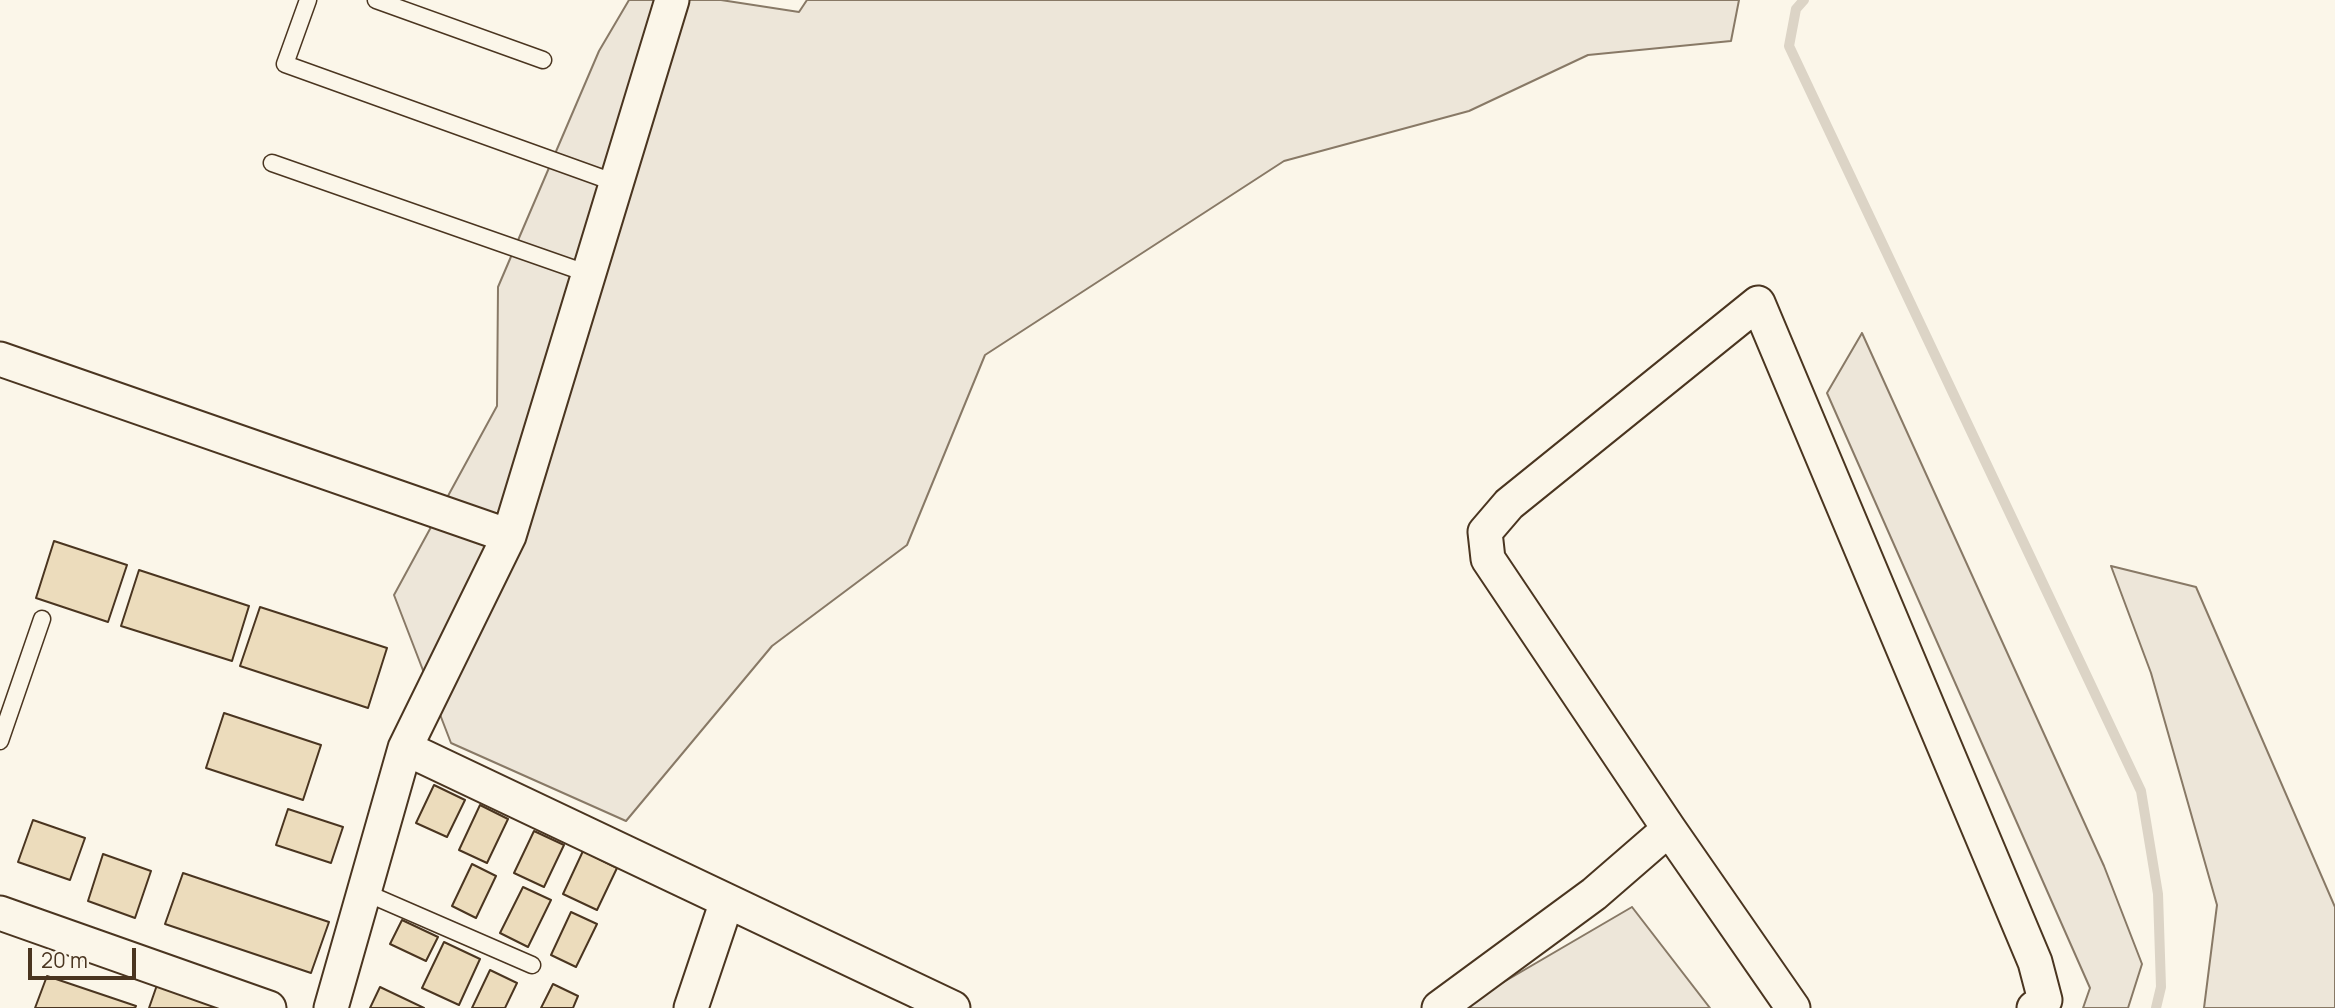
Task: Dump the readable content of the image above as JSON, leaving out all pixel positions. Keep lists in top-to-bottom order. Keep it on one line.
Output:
{"scale_bar":"20 m"}
